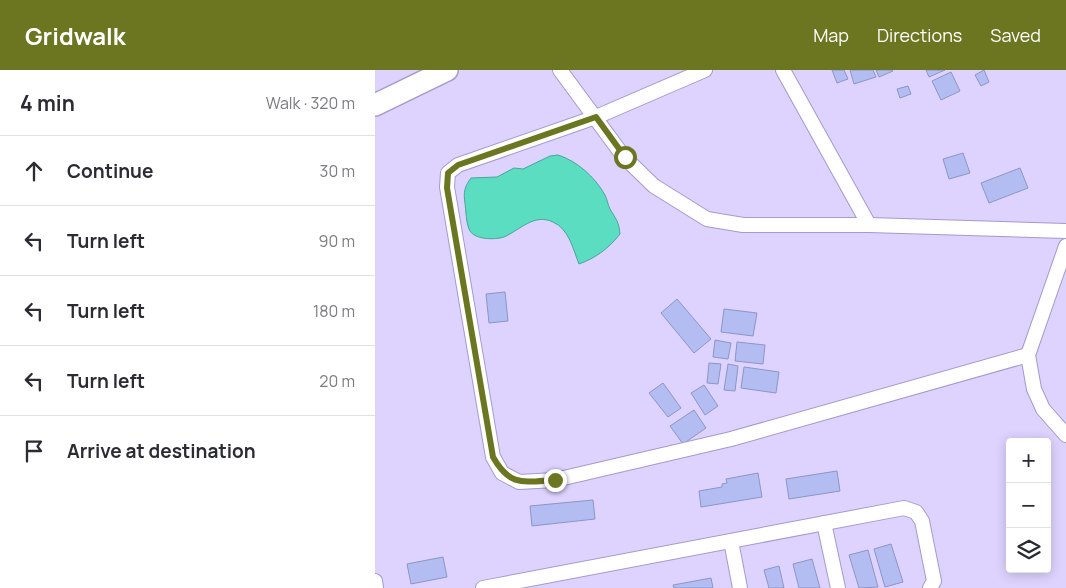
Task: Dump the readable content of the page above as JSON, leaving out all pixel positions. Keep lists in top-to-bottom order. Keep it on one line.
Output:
{"page":{"header":"Gridwalk","nav":["Map","Directions","Saved"],"heading":["4 min","Walk · 320 m"],"list":[["Continue","30 m"],["Turn left","90 m"],["Turn left","180 m"],["Turn left","20 m"],"Arrive at destination"],"map_buttons":["+","−"]}}
